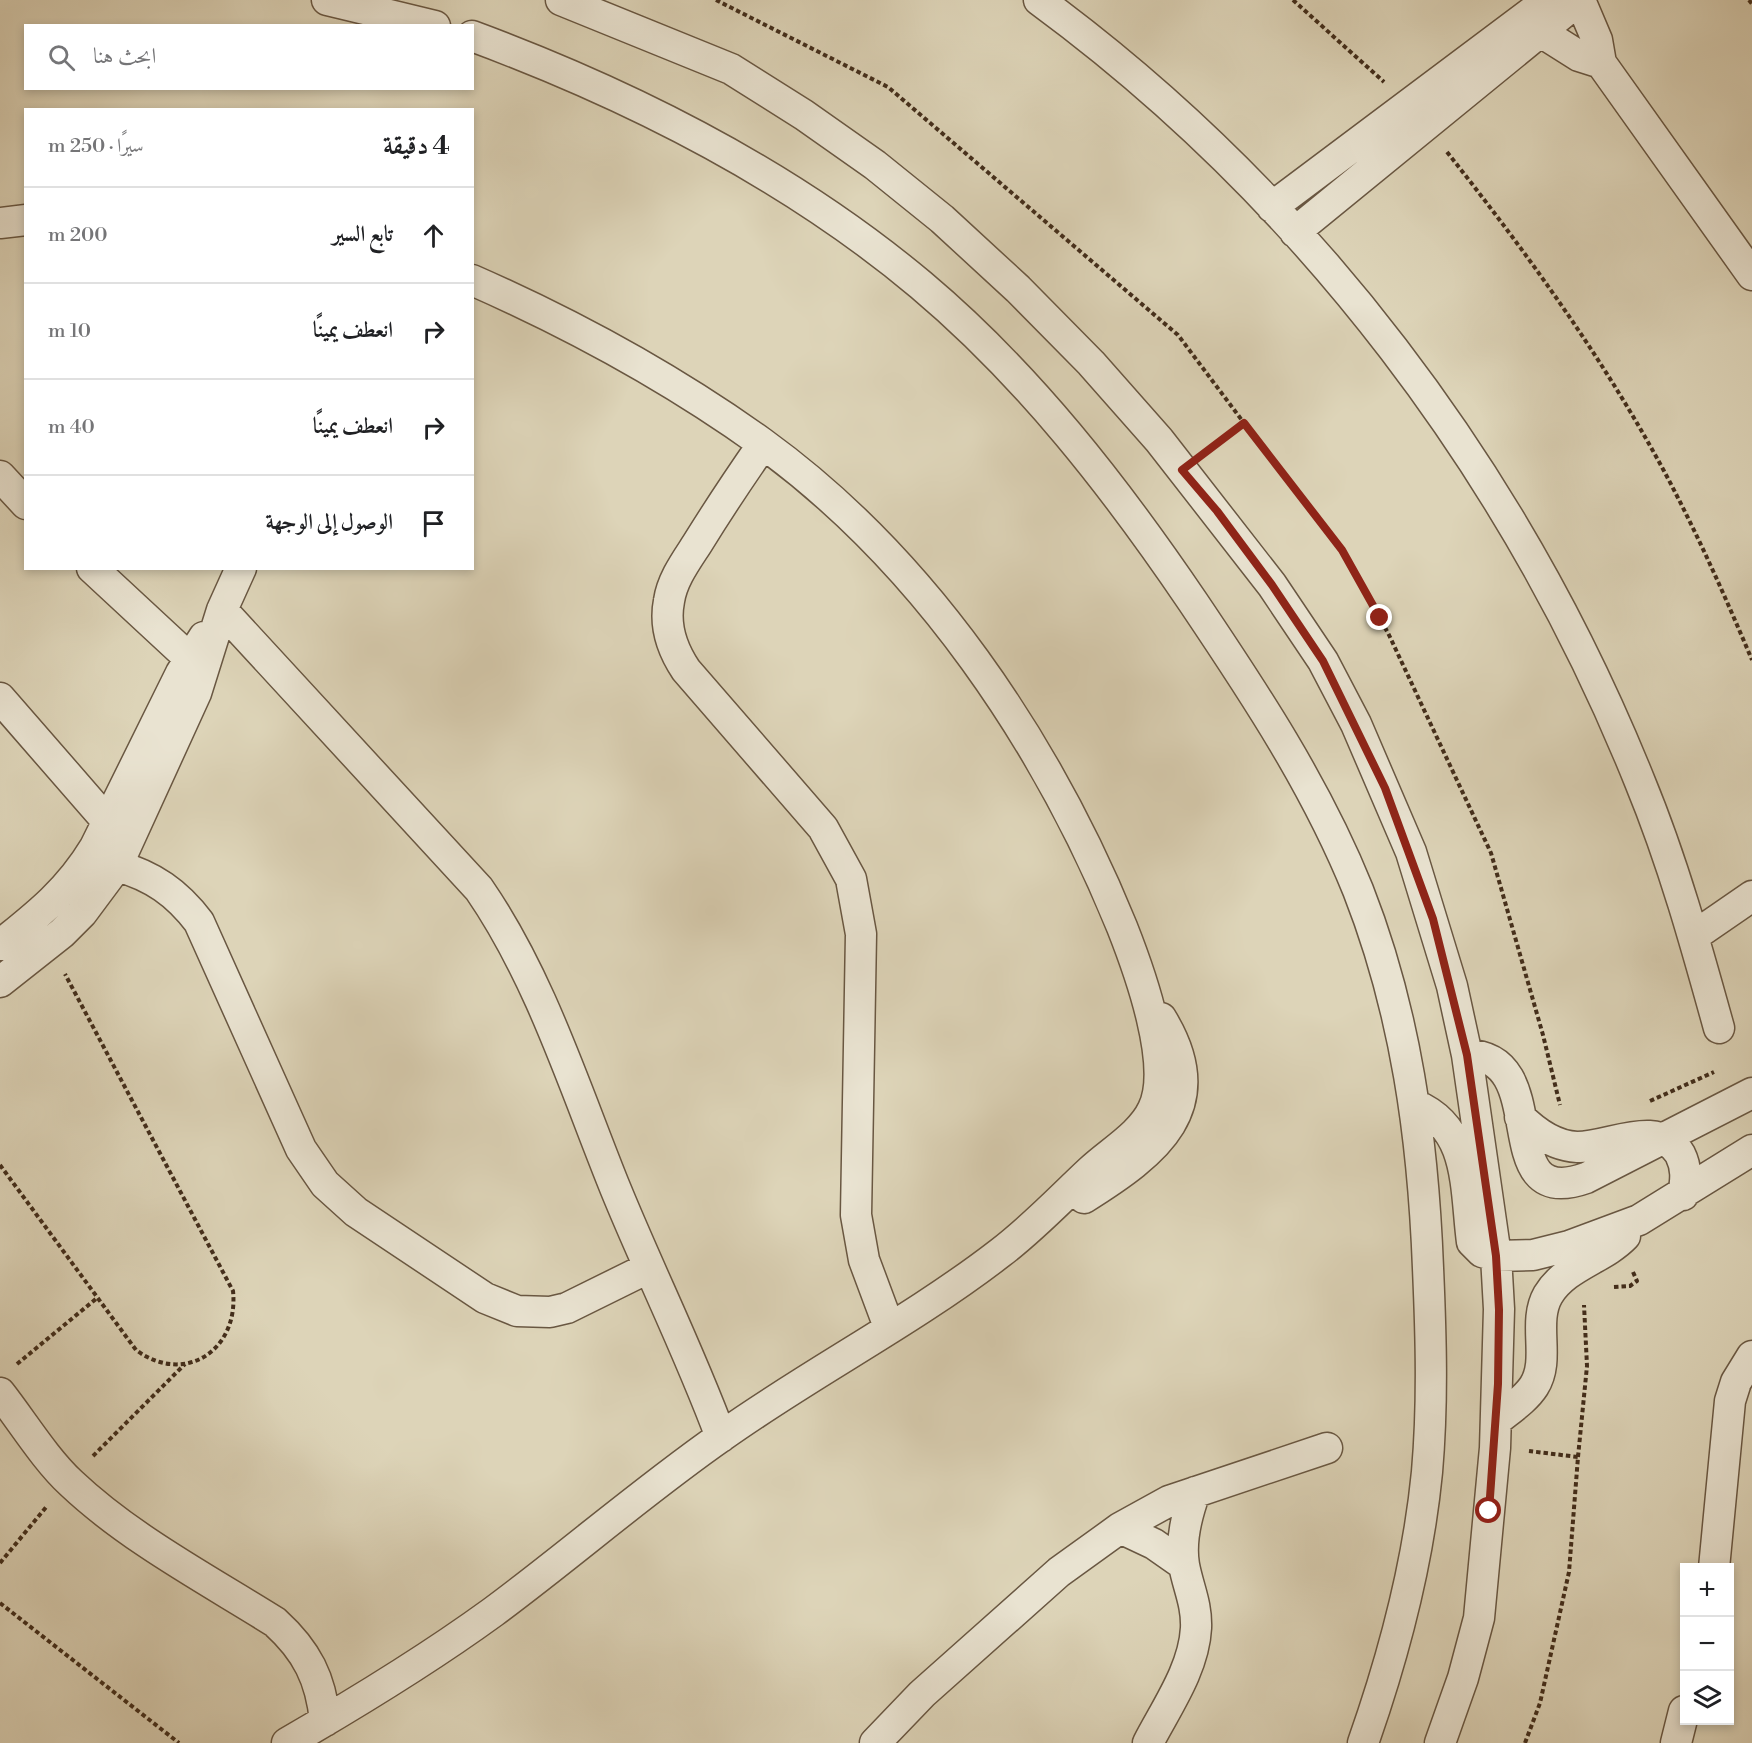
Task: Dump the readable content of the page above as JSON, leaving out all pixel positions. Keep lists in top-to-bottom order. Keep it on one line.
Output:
{"page":{"search":"ابحث هنا","heading":["4 دقيقة","سيرًا · 250 m"],"list":[["تابع السير","200 m"],["انعطف يمينًا","10 m"],["انعطف يمينًا","40 m"],"الوصول إلى الوجهة"],"map_buttons":["+","−"]}}
